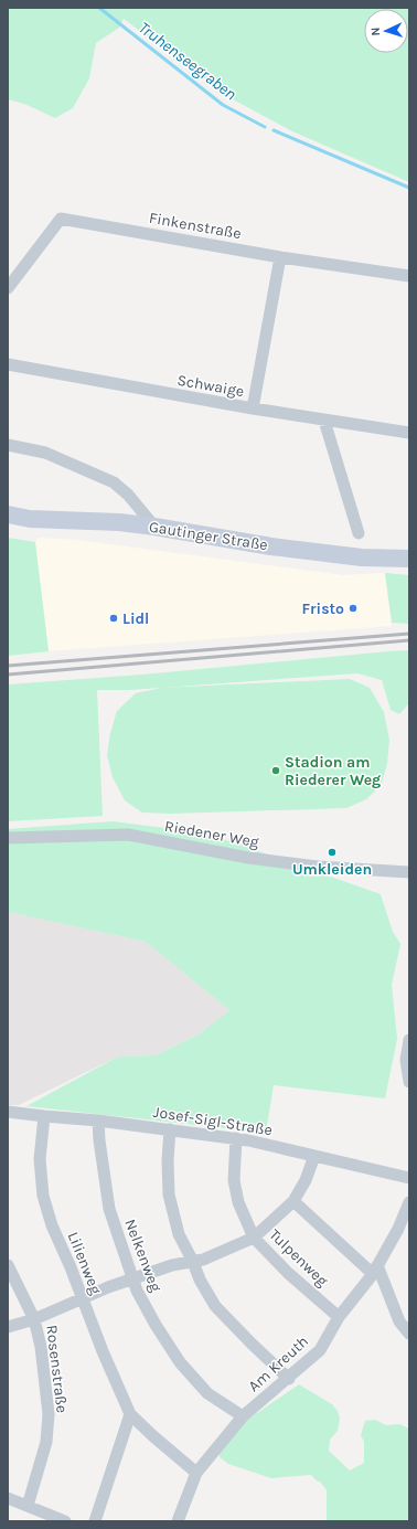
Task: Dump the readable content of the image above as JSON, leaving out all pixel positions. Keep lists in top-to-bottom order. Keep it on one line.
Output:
{"streets":{"main road":["Gautinger Straße"],"street":["Finkenstraße","Schwaige","Riedener Weg","Josef-Sigl-Straße","Nelkenweg","Tulpenweg","Lilienweg","Am Kreuth","Rosenstraße"]},"crossings":[["Josef-Sigl-Straße","Nelkenweg"],["Josef-Sigl-Straße","Tulpenweg"],["Josef-Sigl-Straße","Lilienweg"],["Nelkenweg","Am Kreuth"],["Tulpenweg","Am Kreuth"],["Lilienweg","Am Kreuth"]],"water":["Truhenseegraben"],"places":["Fristo","Lidl","Stadion am Riederer Weg","Umkleiden"],"north":"left"}
